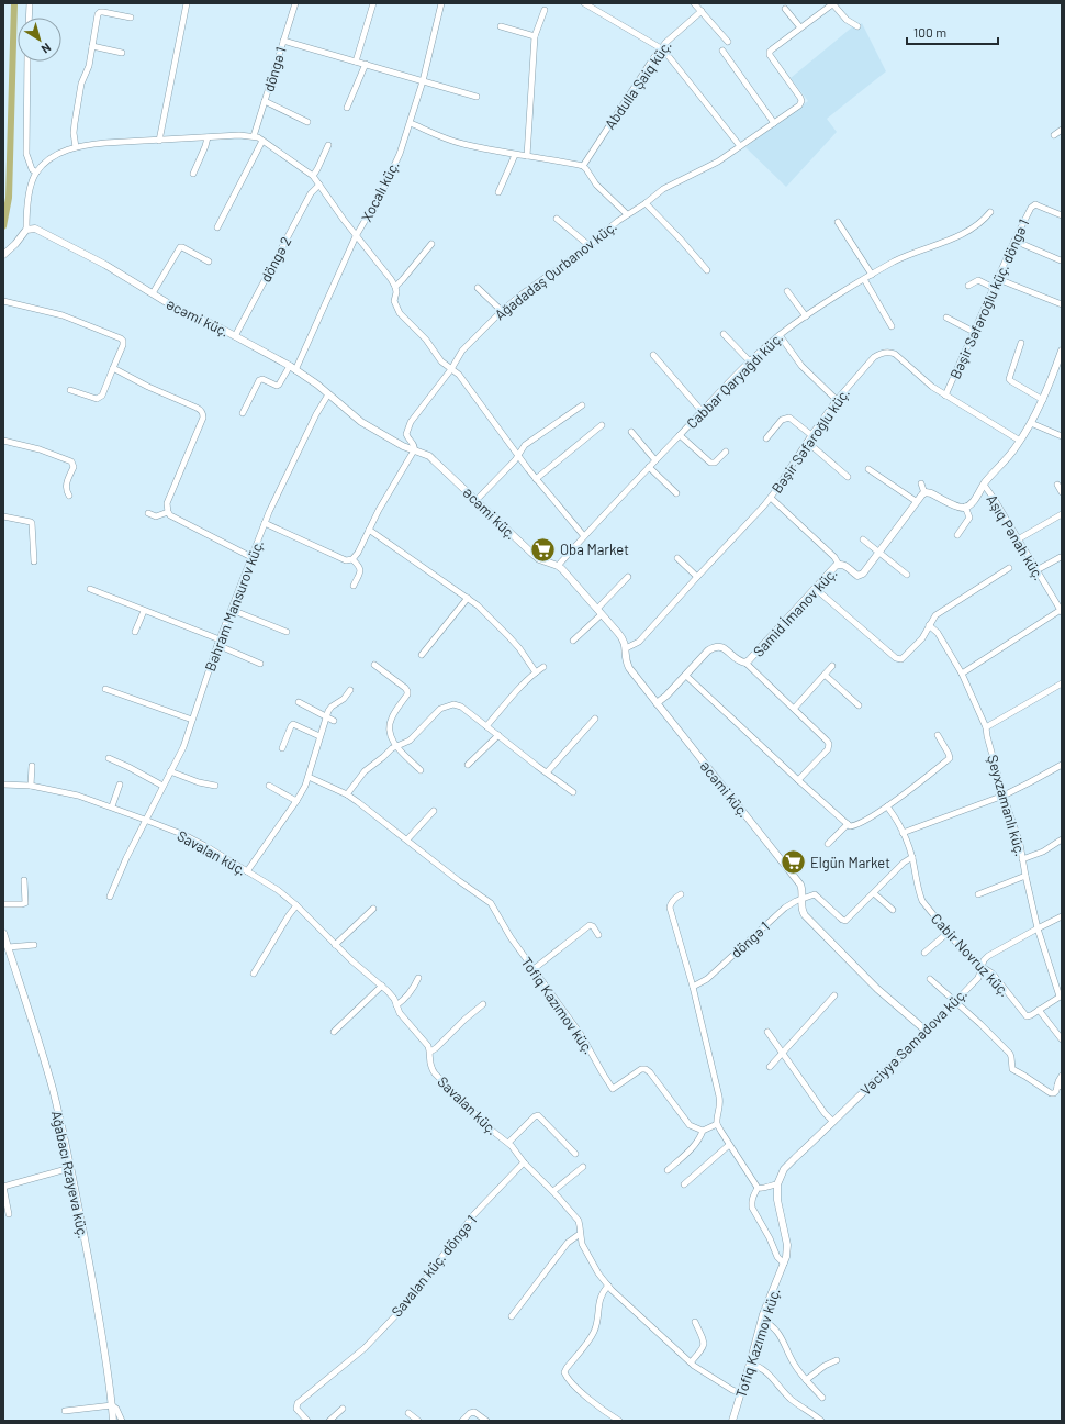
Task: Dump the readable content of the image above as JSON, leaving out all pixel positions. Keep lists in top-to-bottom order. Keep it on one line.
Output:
{"streets":{"street":["döngə 1","Abdulla Şaiq küç.","Xocalı küç.","döngə 2","Ağadadaş Qurbanov küç.","Bəşir Səfəroğlu küç. döngə 1","Əcəmi küç.","Cabbar Qaryağdı küç.","Bəşir Səfəroğlu küç.","Aşıq Pənah küç.","Bəhram Mansurov küç.","Samid İmanov küç.","Şeyxzamanlı küç.","Savalan küç.","Cabir Novruz küç.","Tofiq Kazımov küç.","Vəciyyə Səmədova küç.","Ağabacı Rzayeva küç.","Savalan küç. döngə 1"]},"crossings":[["döngə 1","Əcəmi küç."],["Xocalı küç.","Əcəmi küç."],["döngə 2","Əcəmi küç."],["Ağadadaş Qurbanov küç.","Əcəmi küç."],["Bəşir Səfəroğlu küç. döngə 1","Bəşir Səfəroğlu küç."],["Əcəmi küç.","Cabbar Qaryağdı küç."],["Əcəmi küç.","Bəşir Səfəroğlu küç."],["Əcəmi küç.","Bəhram Mansurov küç."],["Əcəmi küç.","Samid İmanov küç."],["Əcəmi küç.","Vəciyyə Səmədova küç."],["Bəhram Mansurov küç.","Savalan küç."],["Şeyxzamanlı küç.","Vəciyyə Səmədova küç."],["Savalan küç.","Tofiq Kazımov küç."],["Savalan küç.","Savalan küç. döngə 1"],["Cabir Novruz küç.","Vəciyyə Səmədova küç."],["Tofiq Kazımov küç.","Vəciyyə Səmədova küç."]],"places":{"supermarket":["Oba Market","Elgün Market"]},"scale_bar":"100 m","north":"bottom right"}
